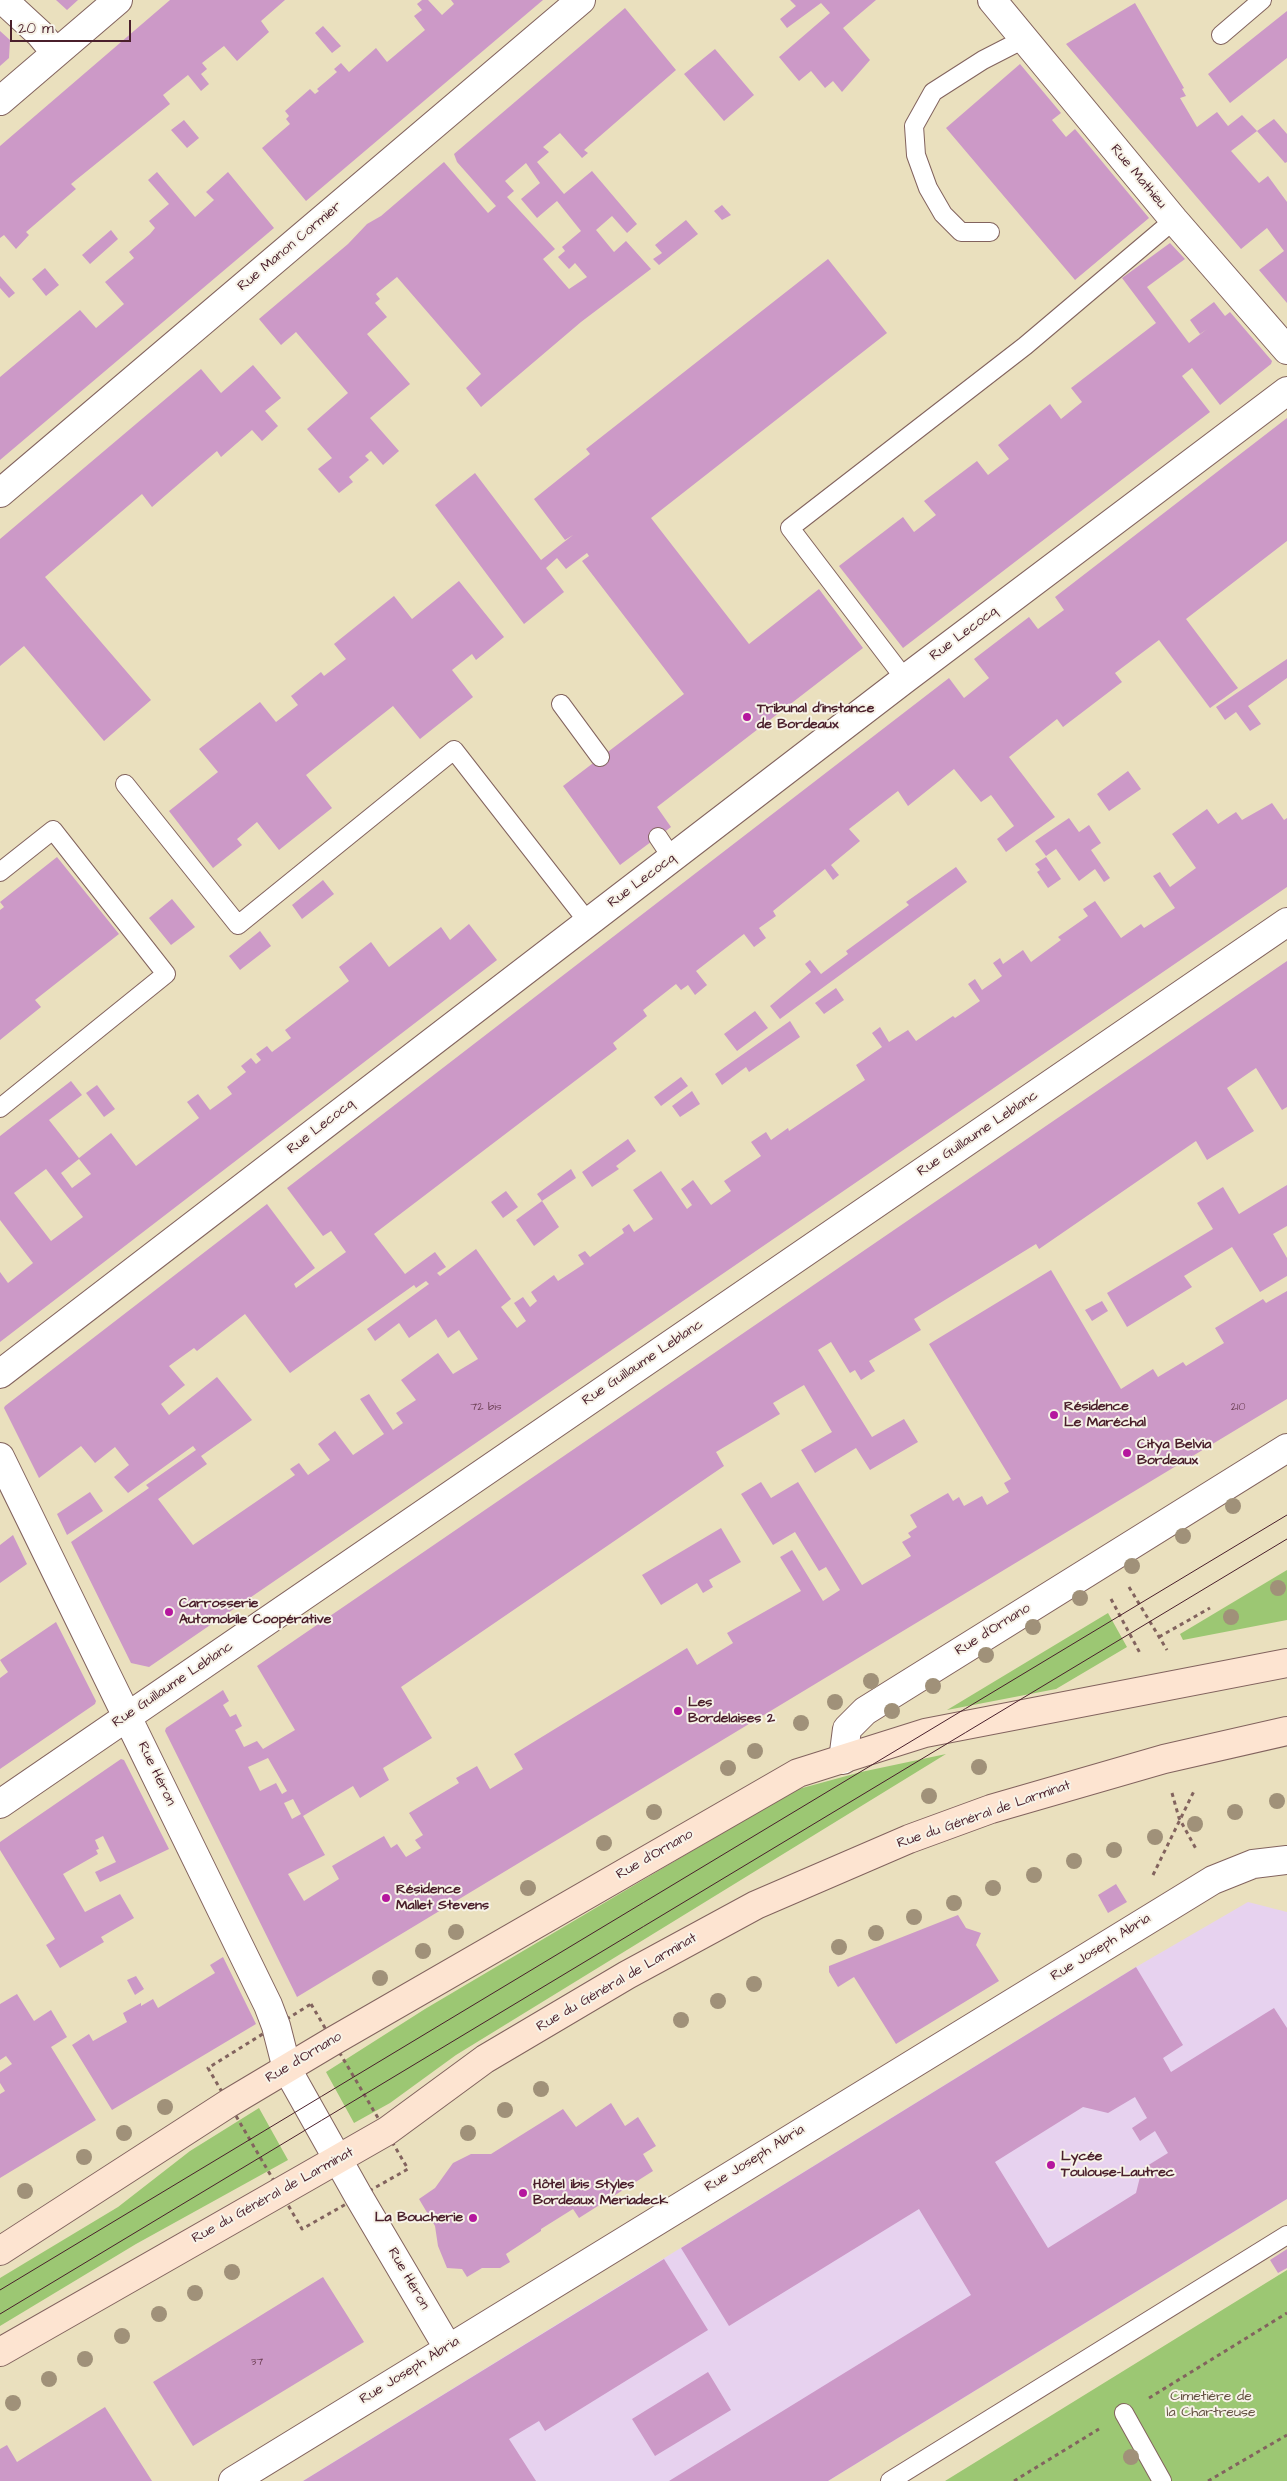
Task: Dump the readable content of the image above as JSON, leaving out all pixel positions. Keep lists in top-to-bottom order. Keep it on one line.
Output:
{"streets":{"main road":["Rue d'Ornano","Rue du Général de Larminat"],"street":["Rue Mathieu","Rue Manon Cormier","Rue Lecocq","Rue Guillaume Leblanc","Rue Héron","Rue Joseph Abria"]},"crossings":[["Rue Guillaume Leblanc","Rue Héron"],["Rue d'Ornano","Rue Héron"],["Rue Héron","Rue du Général de Larminat"],["Rue Héron","Rue Joseph Abria"]],"parks":["Cimetière de la Chartreuse"],"places":["Tribunal d'instance de Bordeaux","Résidence Le Maréchal","Citya Belvia Bordeaux","Carrosserie Automobile Coopérative","Les Bordelaises 2","Résidence Mallet Stevens","Lycée Toulouse-Lautrec","Hôtel ibis Styles Bordeaux Meriadeck","La Boucherie"],"house_numbers":["72 bis","210","37"],"scale_bar":"20 m"}
